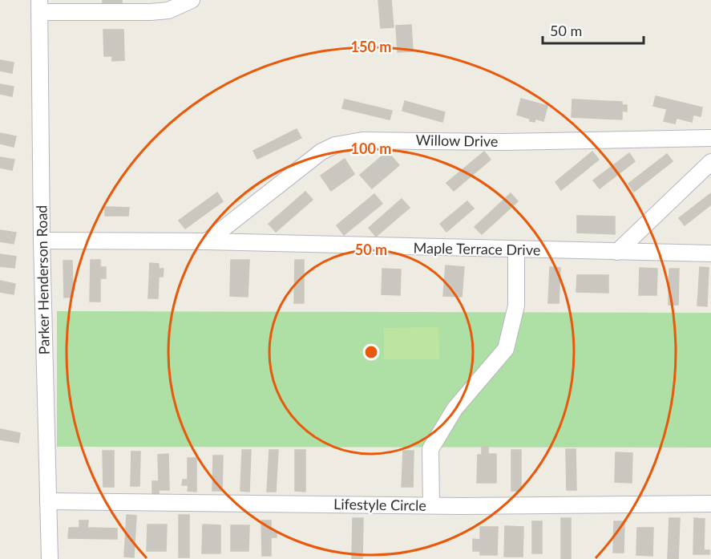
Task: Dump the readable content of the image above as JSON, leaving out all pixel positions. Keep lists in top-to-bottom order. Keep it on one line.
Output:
{"streets":{"street":["Willow Drive","Maple Terrace Drive","Parker Henderson Road","Lifestyle Circle"]},"crossings":[["Willow Drive","Maple Terrace Drive"],["Maple Terrace Drive","Parker Henderson Road"],["Parker Henderson Road","Lifestyle Circle"]],"scale_bar":"50 m","rings":["150 m","100 m","50 m"]}
